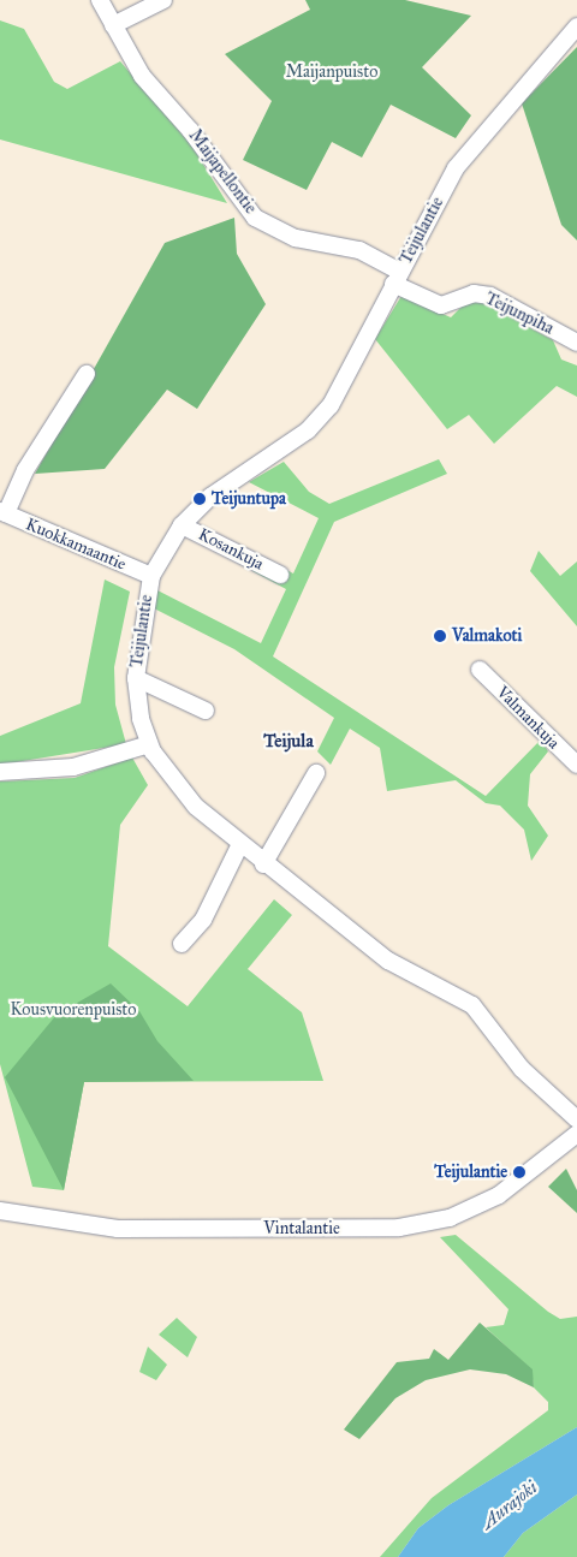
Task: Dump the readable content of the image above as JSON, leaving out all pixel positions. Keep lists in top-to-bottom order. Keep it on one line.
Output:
{"streets":{"street":["Maijapellontie","Teijulantie","Teijunpiha","Kuokkamaantie","Kosankuja","Valmankuja","Vintalantie"]},"crossings":[["Maijapellontie","Teijulantie"],["Maijapellontie","Teijunpiha"],["Teijulantie","Teijunpiha"],["Teijulantie","Kuokkamaantie"],["Teijulantie","Kosankuja"]],"districts":["Teijula"],"water":["Aurajoki"],"parks":["Maijanpuisto","Kousvuorenpuisto"],"places":["Teijuntupa","Valmakoti","Teijulantie"]}
